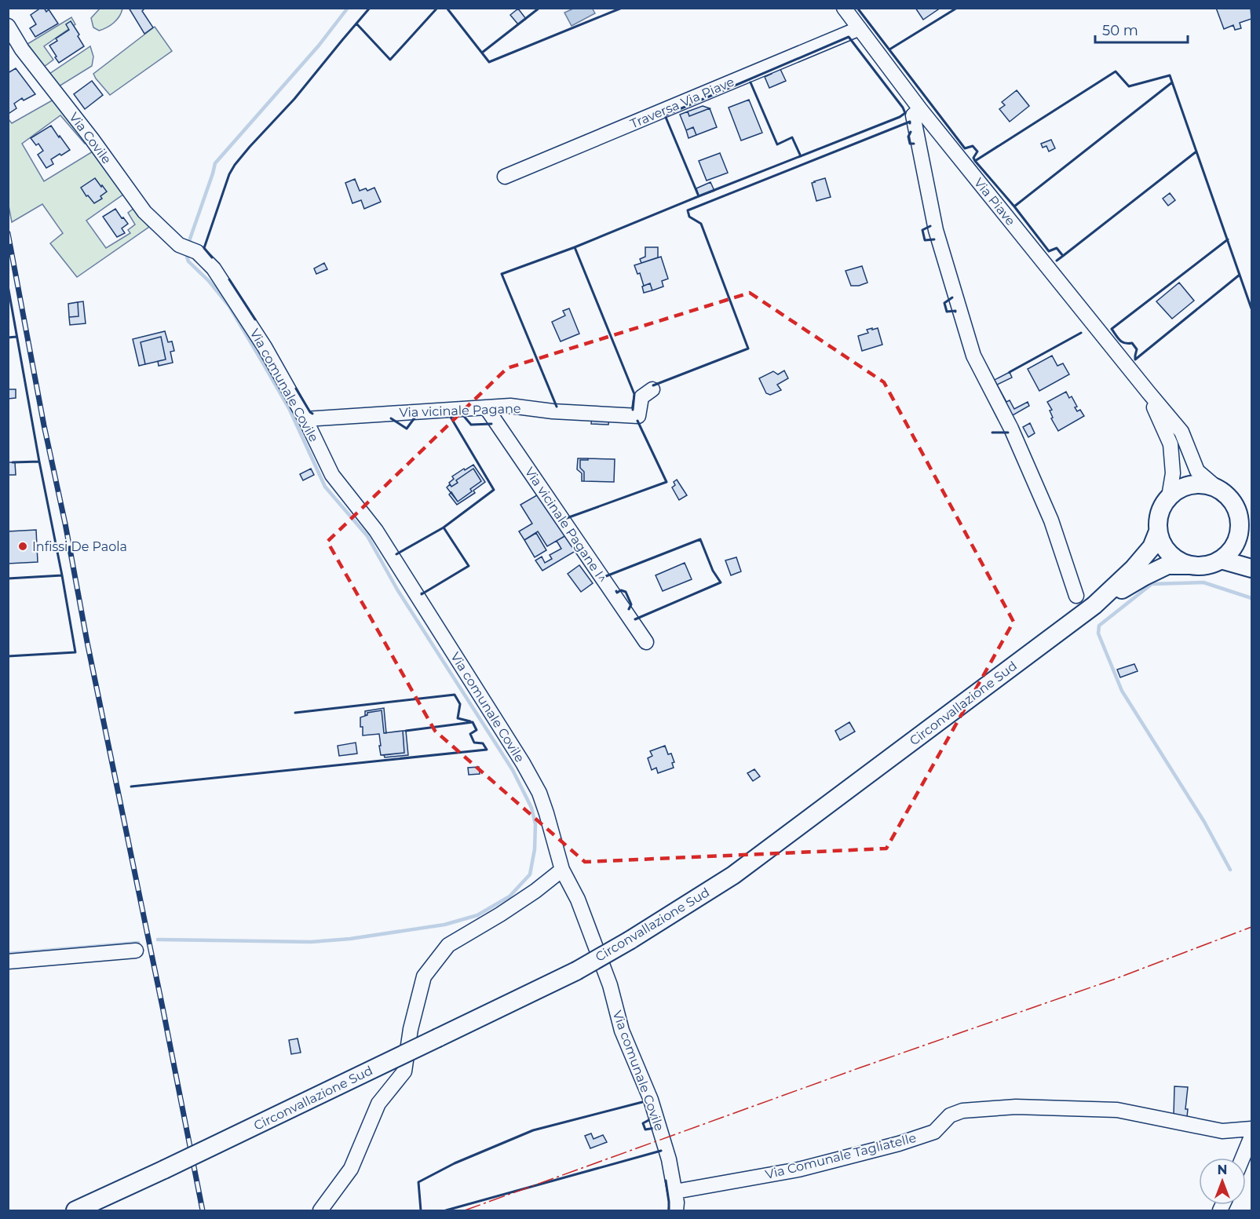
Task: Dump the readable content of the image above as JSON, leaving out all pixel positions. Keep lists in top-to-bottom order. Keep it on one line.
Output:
{"streets":{"main road":["Circonvallazione Sud"],"street":["Traversa Via Piave","Via Covile","Via Piave","Via comunale Covile","Via vicinale Pagane","Via vicinale Pagane I^","Via Comunale Tagliatelle"]},"crossings":[["Traversa Via Piave","Via Piave"],["Via Covile","Via comunale Covile"],["Via Piave","Circonvallazione Sud"],["Via comunale Covile","Via vicinale Pagane"],["Via comunale Covile","Via Comunale Tagliatelle"],["Via vicinale Pagane","Via vicinale Pagane I^"]],"places":["Infissi De Paola"],"scale_bar":"50 m","north":"top"}
